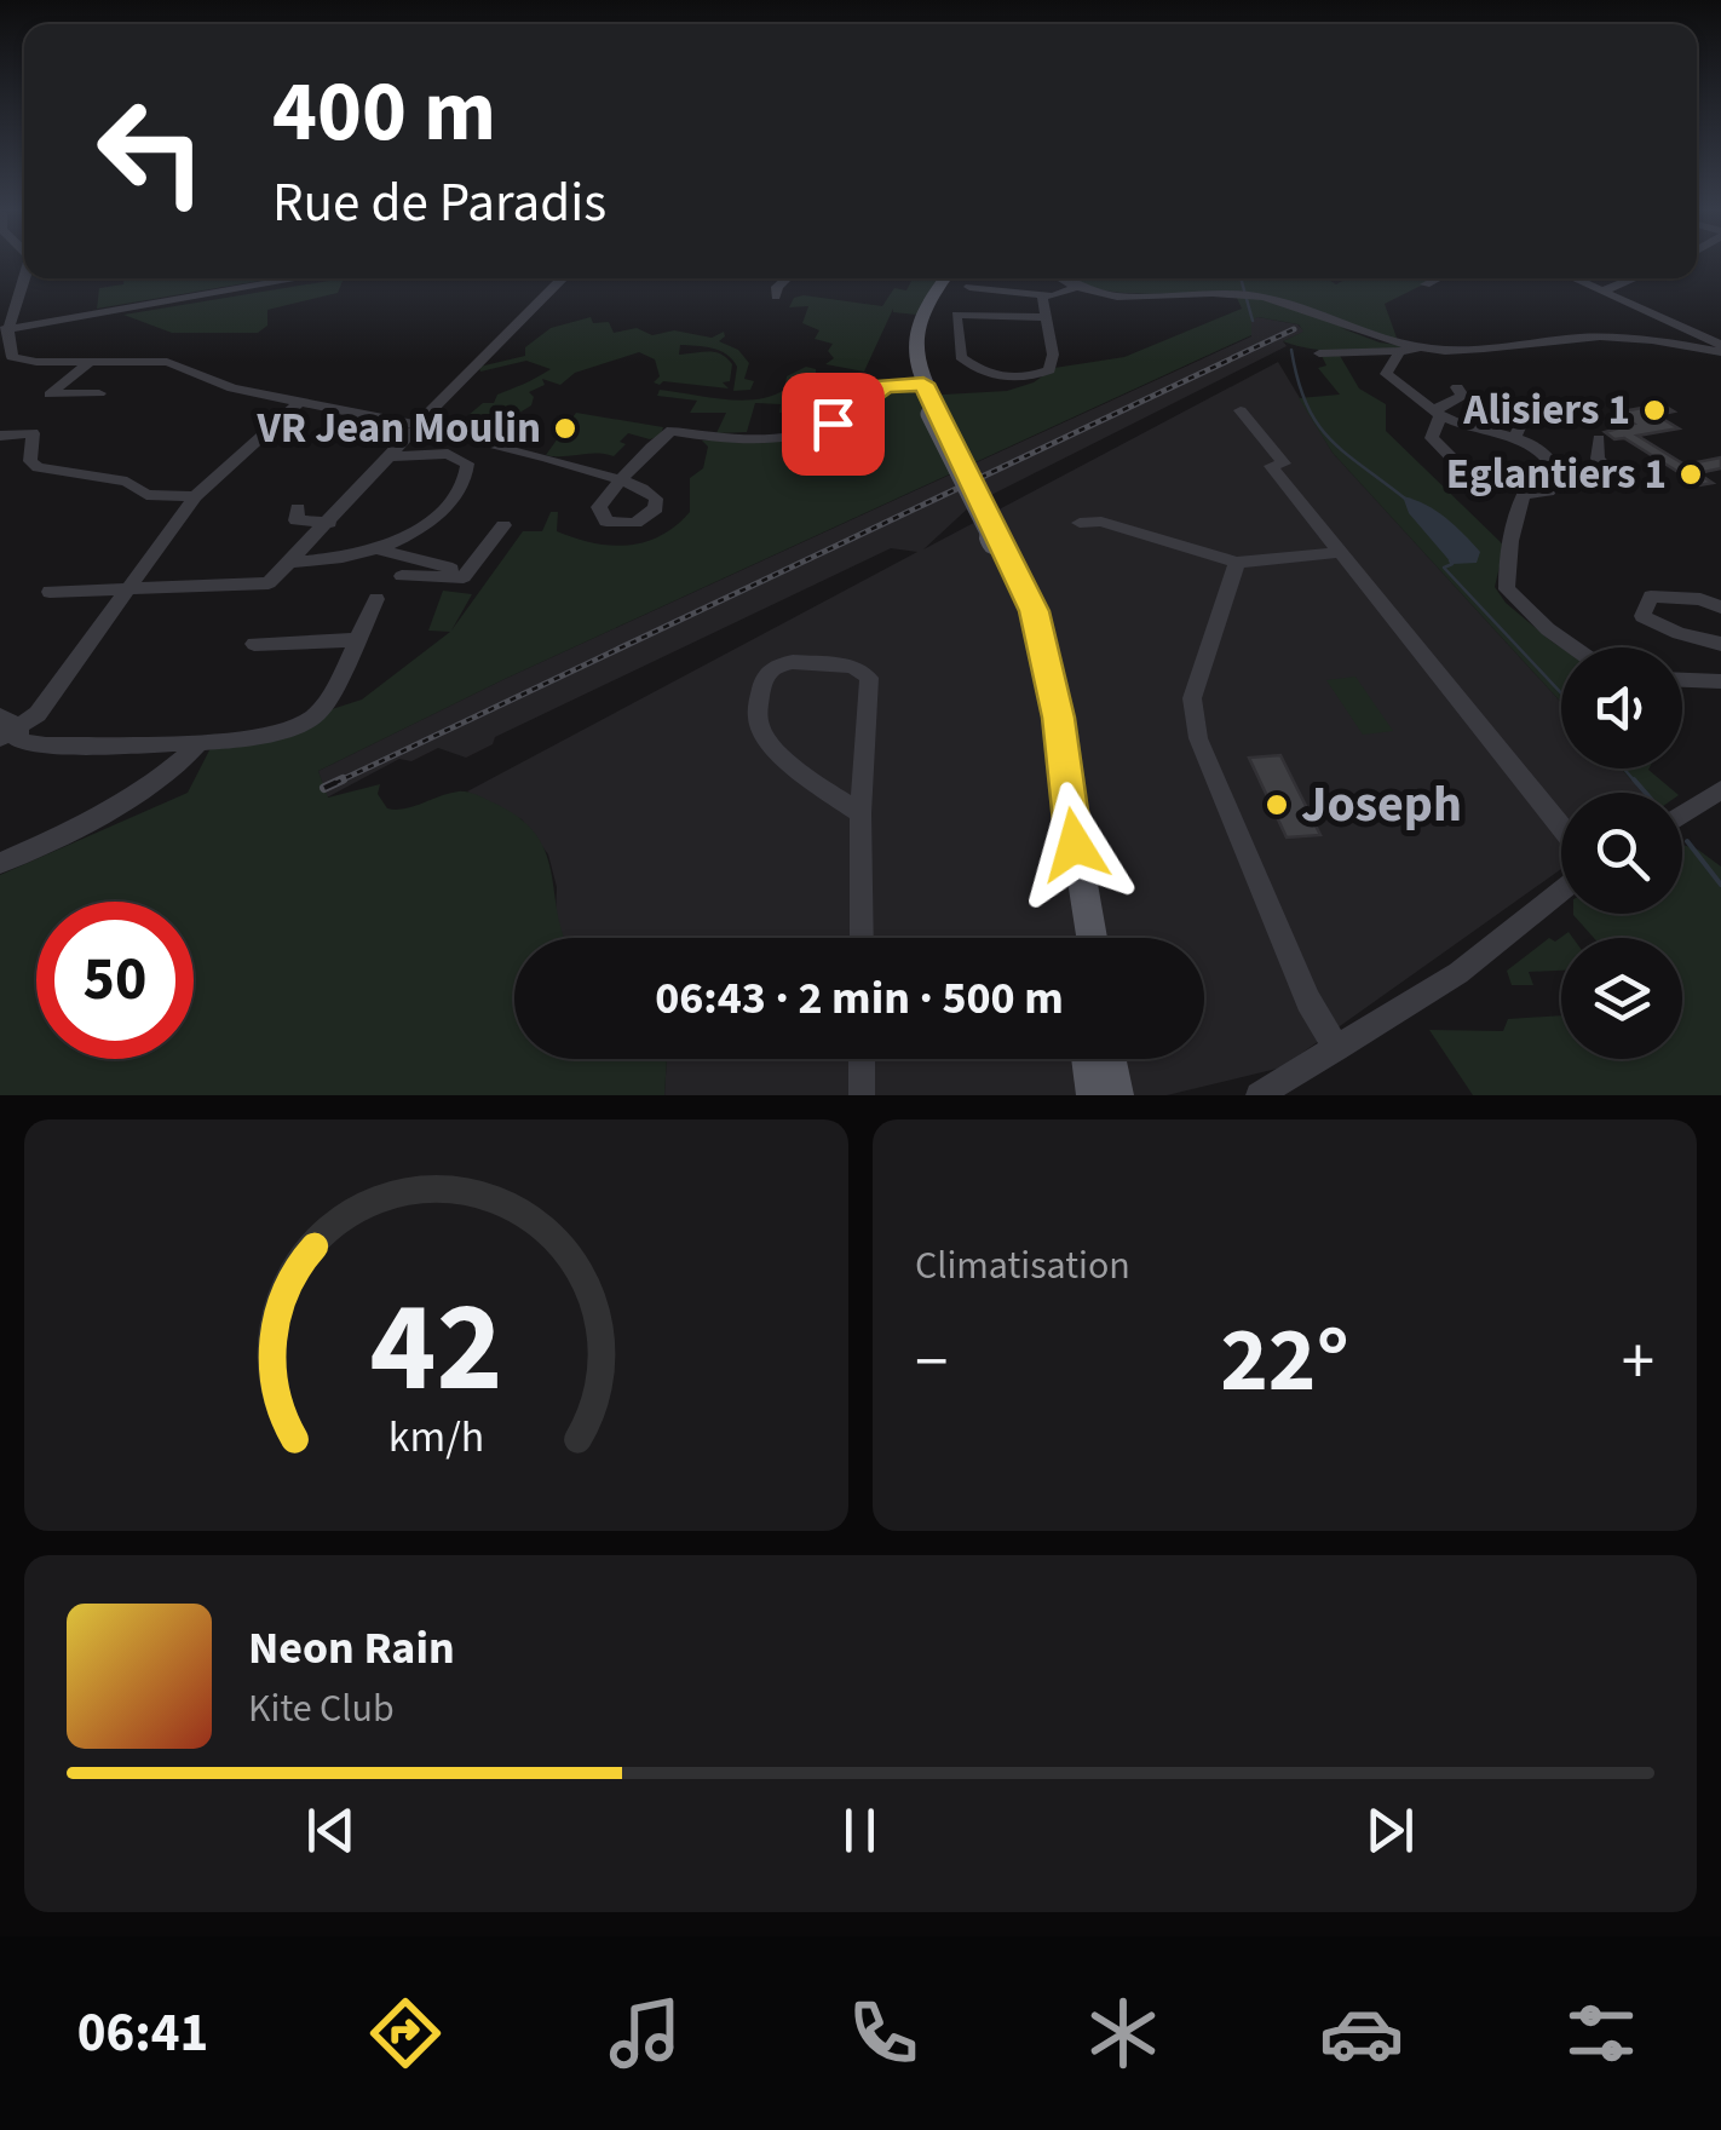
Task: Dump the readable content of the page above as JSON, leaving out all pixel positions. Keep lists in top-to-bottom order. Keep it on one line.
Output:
{"places":["Alisiers 1","VR Jean Moulin","Eglantiers 1","Joseph"],"page":{"turn":["400 m","Rue de Paradis"],"limit":"50","trip":"06:43 · 2 min · 500 m","tile":"Climatisation","heat":["−","22°","+"],"song":["Neon Rain","Kite Club"],"tabs":"06:41","gauge":["42","km/h"]}}
